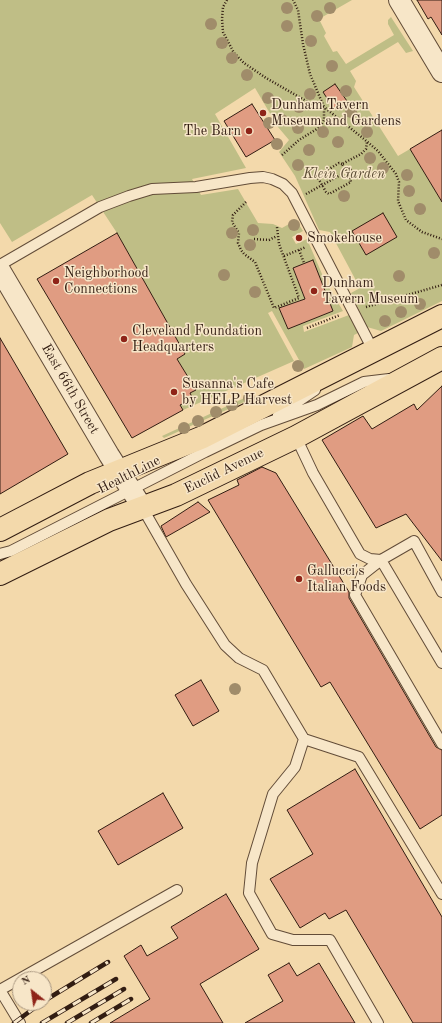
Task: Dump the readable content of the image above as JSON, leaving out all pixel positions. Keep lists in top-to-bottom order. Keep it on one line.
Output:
{"streets":{"main road":["Euclid Avenue"],"street":["East 66th Street"],"lane":["HealthLine"]},"crossings":[["East 66th Street","Euclid Avenue"],["East 66th Street","HealthLine"],["Euclid Avenue","HealthLine"]],"parks":["Klein Garden"],"places":["Dunham Tavern Museum and Gardens","The Barn","Smokehouse","Neighborhood Connections","Dunham Tavern Museum","Cleveland Foundation Headquarters","Susanna's Cafe by HELP Harvest","Gallucci's Italian Foods"],"north":"top left"}
